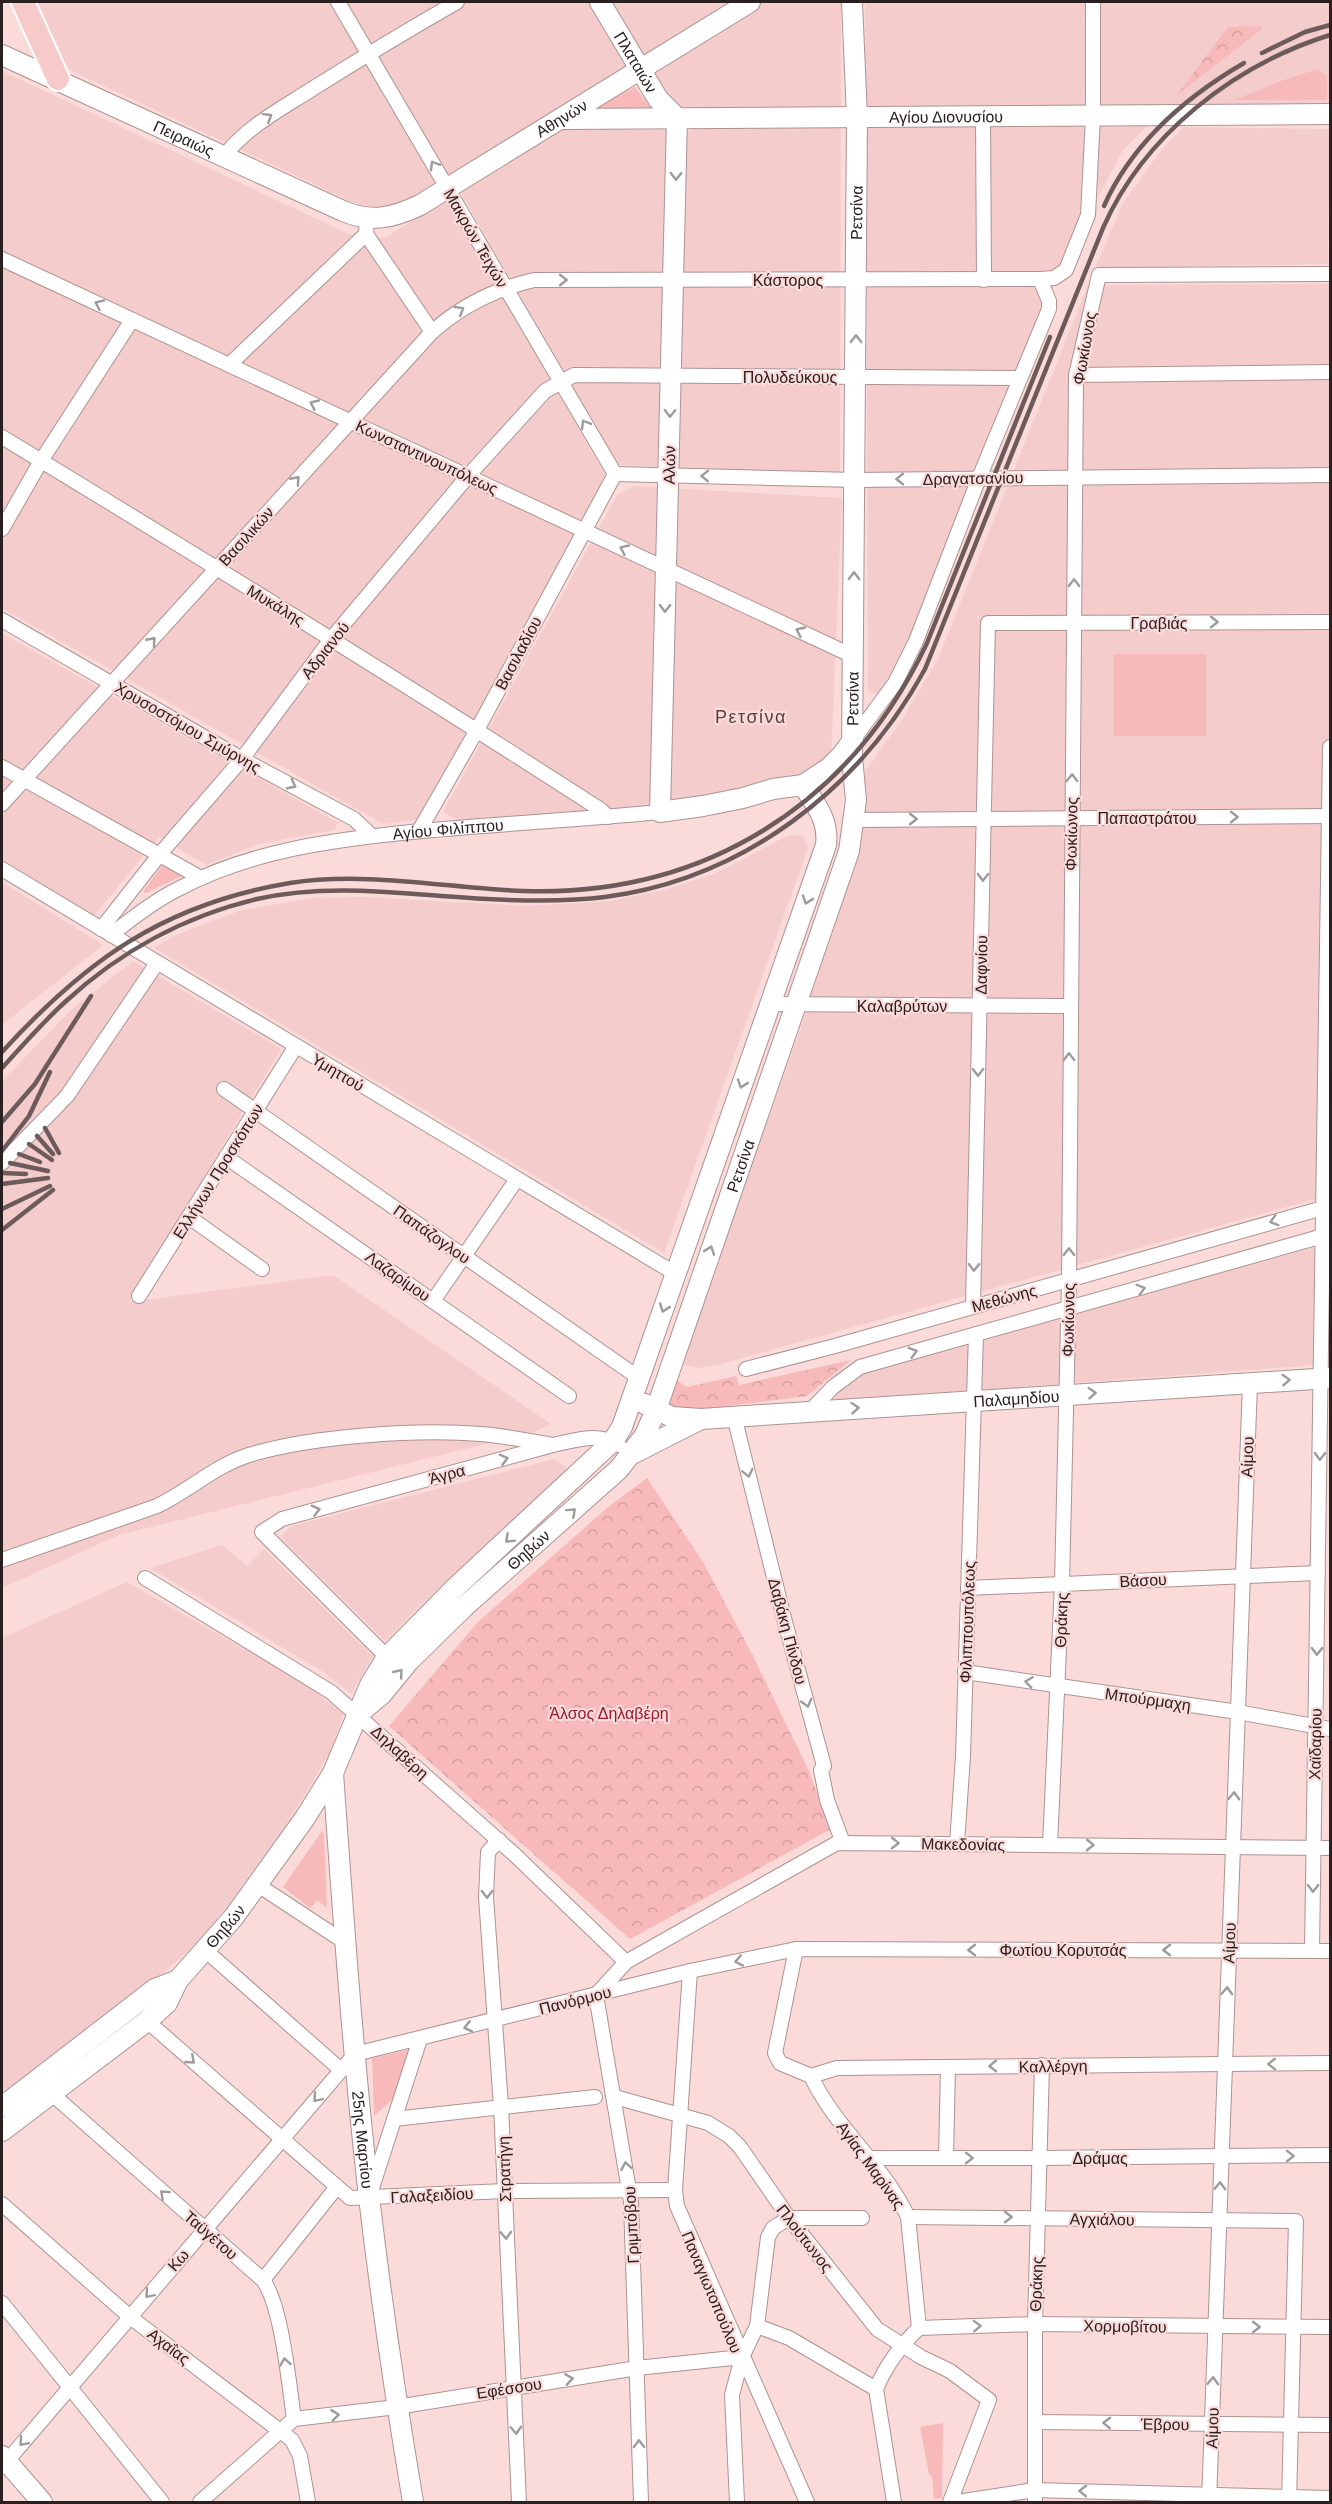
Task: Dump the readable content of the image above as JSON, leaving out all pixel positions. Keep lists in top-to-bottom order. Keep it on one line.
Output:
{"streets":{"main road":["Πλαταιών","Αγίου Διονυσίου","Αθηνών","Πειραιώς","Ρετσίνα","Αλών","Αγίου Φιλίππου","Παλαμηδίου","Θηβών","25ης Μαρτίου"],"street":["Μακρών Τειχών","Κάστορος","Φωκίωνος","Πολυδεύκους","Κωνσταντινουπόλεως","Δραγατσανίου","Βασιλικών","Μυκάλης","Γραβιάς","Αδριανού","Βασιλαδίου","Χρυσοστόμου Σμύρνης","Παπαστράτου","Δαφνίου","Καλαβρύτων","Υμηττού","Ελλήνων Προσκόπων","Παπάζογλου","Λαζαρίμου","Μεθώνης","Αίμου","Άγρα","Βάσου","Θράκης","Φιλιππουπόλεως","Δαβάκη Πίνδου","Μπούρμαχη","Χαϊδαρίου","Δηλαβέρη","Μακεδονίας","Φωτίου Κορυτσάς","Πανόρμου","Καλλέργη","Δράμας","Αγίας Μαρίνας","Στρατήγη","Γαλαξειδίου","Αγχιάλου","Γριμπόβου","Ταϋγέτου","Πλούτωνος","Κω","Παναγιωτοπούλου","Χορμοβίτου","Αχαΐας","Εφέσσου","Έβρου"]},"crossings":[["Πλαταιών","Αγίου Διονυσίου"],["Πλαταιών","Αθηνών"],["Πλαταιών","Αλών"],["Αγίου Διονυσίου","Αθηνών"],["Αγίου Διονυσίου","Ρετσίνα"],["Αγίου Διονυσίου","Αλών"],["Αθηνών","Πειραιώς"],["Αθηνών","Μακρών Τειχών"],["Ρετσίνα","Κάστορος"],["Ρετσίνα","Πολυδεύκους"],["Ρετσίνα","Κωνσταντινουπόλεως"],["Ρετσίνα","Δραγατσανίου"],["Ρετσίνα","Παπαστράτου"],["Ρετσίνα","Αγίου Φιλίππου"],["Ρετσίνα","Καλαβρύτων"],["Ρετσίνα","Υμηττού"],["Ρετσίνα","Παπάζογλου"],["Ρετσίνα","Θηβών"],["Μακρών Τειχών","Κάστορος"],["Μακρών Τειχών","Πολυδεύκους"],["Μακρών Τειχών","Δραγατσανίου"],["Μακρών Τειχών","Βασιλικών"],["Μακρών Τειχών","Αδριανού"],["Μακρών Τειχών","Βασιλαδίου"],["Κάστορος","Αλών"],["Κάστορος","Βασιλικών"],["Φωκίωνος","Δραγατσανίου"],["Φωκίωνος","Γραβιάς"],["Φωκίωνος","Παπαστράτου"],["Φωκίωνος","Καλαβρύτων"],["Φωκίωνος","Μεθώνης"],["Φωκίωνος","Παλαμηδίου"],["Φωκίωνος","Θράκης"],["Πολυδεύκους","Αλών"],["Πολυδεύκους","Αδριανού"],["Κωνσταντινουπόλεως","Αλών"],["Κωνσταντινουπόλεως","Βασιλικών"],["Κωνσταντινουπόλεως","Αδριανού"],["Κωνσταντινουπόλεως","Βασιλαδίου"],["Αλών","Δραγατσανίου"],["Αλών","Αγίου Φιλίππου"],["Δραγατσανίου","Βασιλαδίου"],["Βασιλικών","Μυκάλης"],["Βασιλικών","Χρυσοστόμου Σμύρνης"],["Μυκάλης","Αδριανού"],["Μυκάλης","Βασιλαδίου"],["Μυκάλης","Αγίου Φιλίππου"],["Γραβιάς","Δαφνίου"],["Αδριανού","Χρυσοστόμου Σμύρνης"],["Αδριανού","Αγίου Φιλίππου"],["Αδριανού","Υμηττού"],["Βασιλαδίου","Αγίου Φιλίππου"],["Χρυσοστόμου Σμύρνης","Αγίου Φιλίππου"],["Παπαστράτου","Δαφνίου"],["Παπαστράτου","Χαϊδαρίου"],["Αγίου Φιλίππου","Υμηττού"],["Δαφνίου","Καλαβρύτων"],["Δαφνίου","Μεθώνης"],["Υμηττού","Ελλήνων Προσκόπων"],["Ελλήνων Προσκόπων","Παπάζογλου"],["Ελλήνων Προσκόπων","Λαζαρίμου"],["Παπάζογλου","Θηβών"],["Μεθώνης","Παλαμηδίου"],["Μεθώνης","Χαϊδαρίου"],["Παλαμηδίου","Αίμου"],["Παλαμηδίου","Θηβών"],["Παλαμηδίου","Θράκης"],["Παλαμηδίου","Φιλιππουπόλεως"],["Παλαμηδίου","Δαβάκη Πίνδου"],["Παλαμηδίου","Χαϊδαρίου"],["Αίμου","Βάσου"],["Αίμου","Μπούρμαχη"],["Αίμου","Μακεδονίας"],["Αίμου","Φωτίου Κορυτσάς"],["Αίμου","Καλλέργη"],["Αίμου","Δράμας"],["Αίμου","Αγχιάλου"],["Αίμου","Χορμοβίτου"],["Αίμου","Έβρου"],["Άγρα","Θηβών"],["Θηβών","Δηλαβέρη"],["Θηβών","25ης Μαρτίου"],["Θηβών","Ταϋγέτου"],["Βάσου","Θράκης"],["Βάσου","Φιλιππουπόλεως"],["Βάσου","Χαϊδαρίου"],["Θράκης","Μπούρμαχη"],["Θράκης","Μακεδονίας"],["Θράκης","Καλλέργη"],["Θράκης","Δράμας"],["Θράκης","Αγχιάλου"],["Θράκης","Χορμοβίτου"],["Θράκης","Έβρου"],["Φιλιππουπόλεως","Μπούρμαχη"],["Φιλιππουπόλεως","Μακεδονίας"],["Δαβάκη Πίνδου","Μακεδονίας"],["Μπούρμαχη","Χαϊδαρίου"],["Χαϊδαρίου","Μακεδονίας"],["Χαϊδαρίου","Φωτίου Κορυτσάς"],["Δηλαβέρη","Μακεδονίας"],["Δηλαβέρη","Στρατήγη"],["Φωτίου Κορυτσάς","Πανόρμου"],["Πανόρμου","25ης Μαρτίου"],["Πανόρμου","Στρατήγη"],["Πανόρμου","Γριμπόβου"],["Πανόρμου","Κω"],["Πανόρμου","Παναγιωτοπούλου"],["Καλλέργη","Αγίας Μαρίνας"],["25ης Μαρτίου","Γαλαξειδίου"],["25ης Μαρτίου","Κω"],["25ης Μαρτίου","Εφέσσου"],["Δράμας","Αγίας Μαρίνας"],["Αγίας Μαρίνας","Αγχιάλου"],["Αγίας Μαρίνας","Χορμοβίτου"],["Στρατήγη","Γαλαξειδίου"],["Στρατήγη","Εφέσσου"],["Γαλαξειδίου","Γριμπόβου"],["Γαλαξειδίου","Παναγιωτοπούλου"],["Αγχιάλου","Χορμοβίτου"],["Γριμπόβου","Πλούτωνος"],["Γριμπόβου","Εφέσσου"],["Ταϋγέτου","Κω"],["Ταϋγέτου","Εφέσσου"],["Πλούτωνος","Παναγιωτοπούλου"],["Κω","Αχαΐας"],["Παναγιωτοπούλου","Εφέσσου"]],"one_way":["Μακρών Τειχών","Φωκίωνος","Κωνσταντινουπόλεως","Αλών","Δραγατσανίου","Βασιλικών","Γραβιάς","Χρυσοστόμου Σμύρνης","Παπαστράτου","Δαφνίου","Παλαμηδίου","Αίμου","Δαβάκη Πίνδου","Μακεδονίας","Φωτίου Κορυτσάς","Καλλέργη","Δράμας","Στρατήγη","Γριμπόβου","Κω","Χορμοβίτου","Εφέσσου"],"districts":["Ρετσίνα"],"parks":["Άλσος Δηλαβέρη"]}
